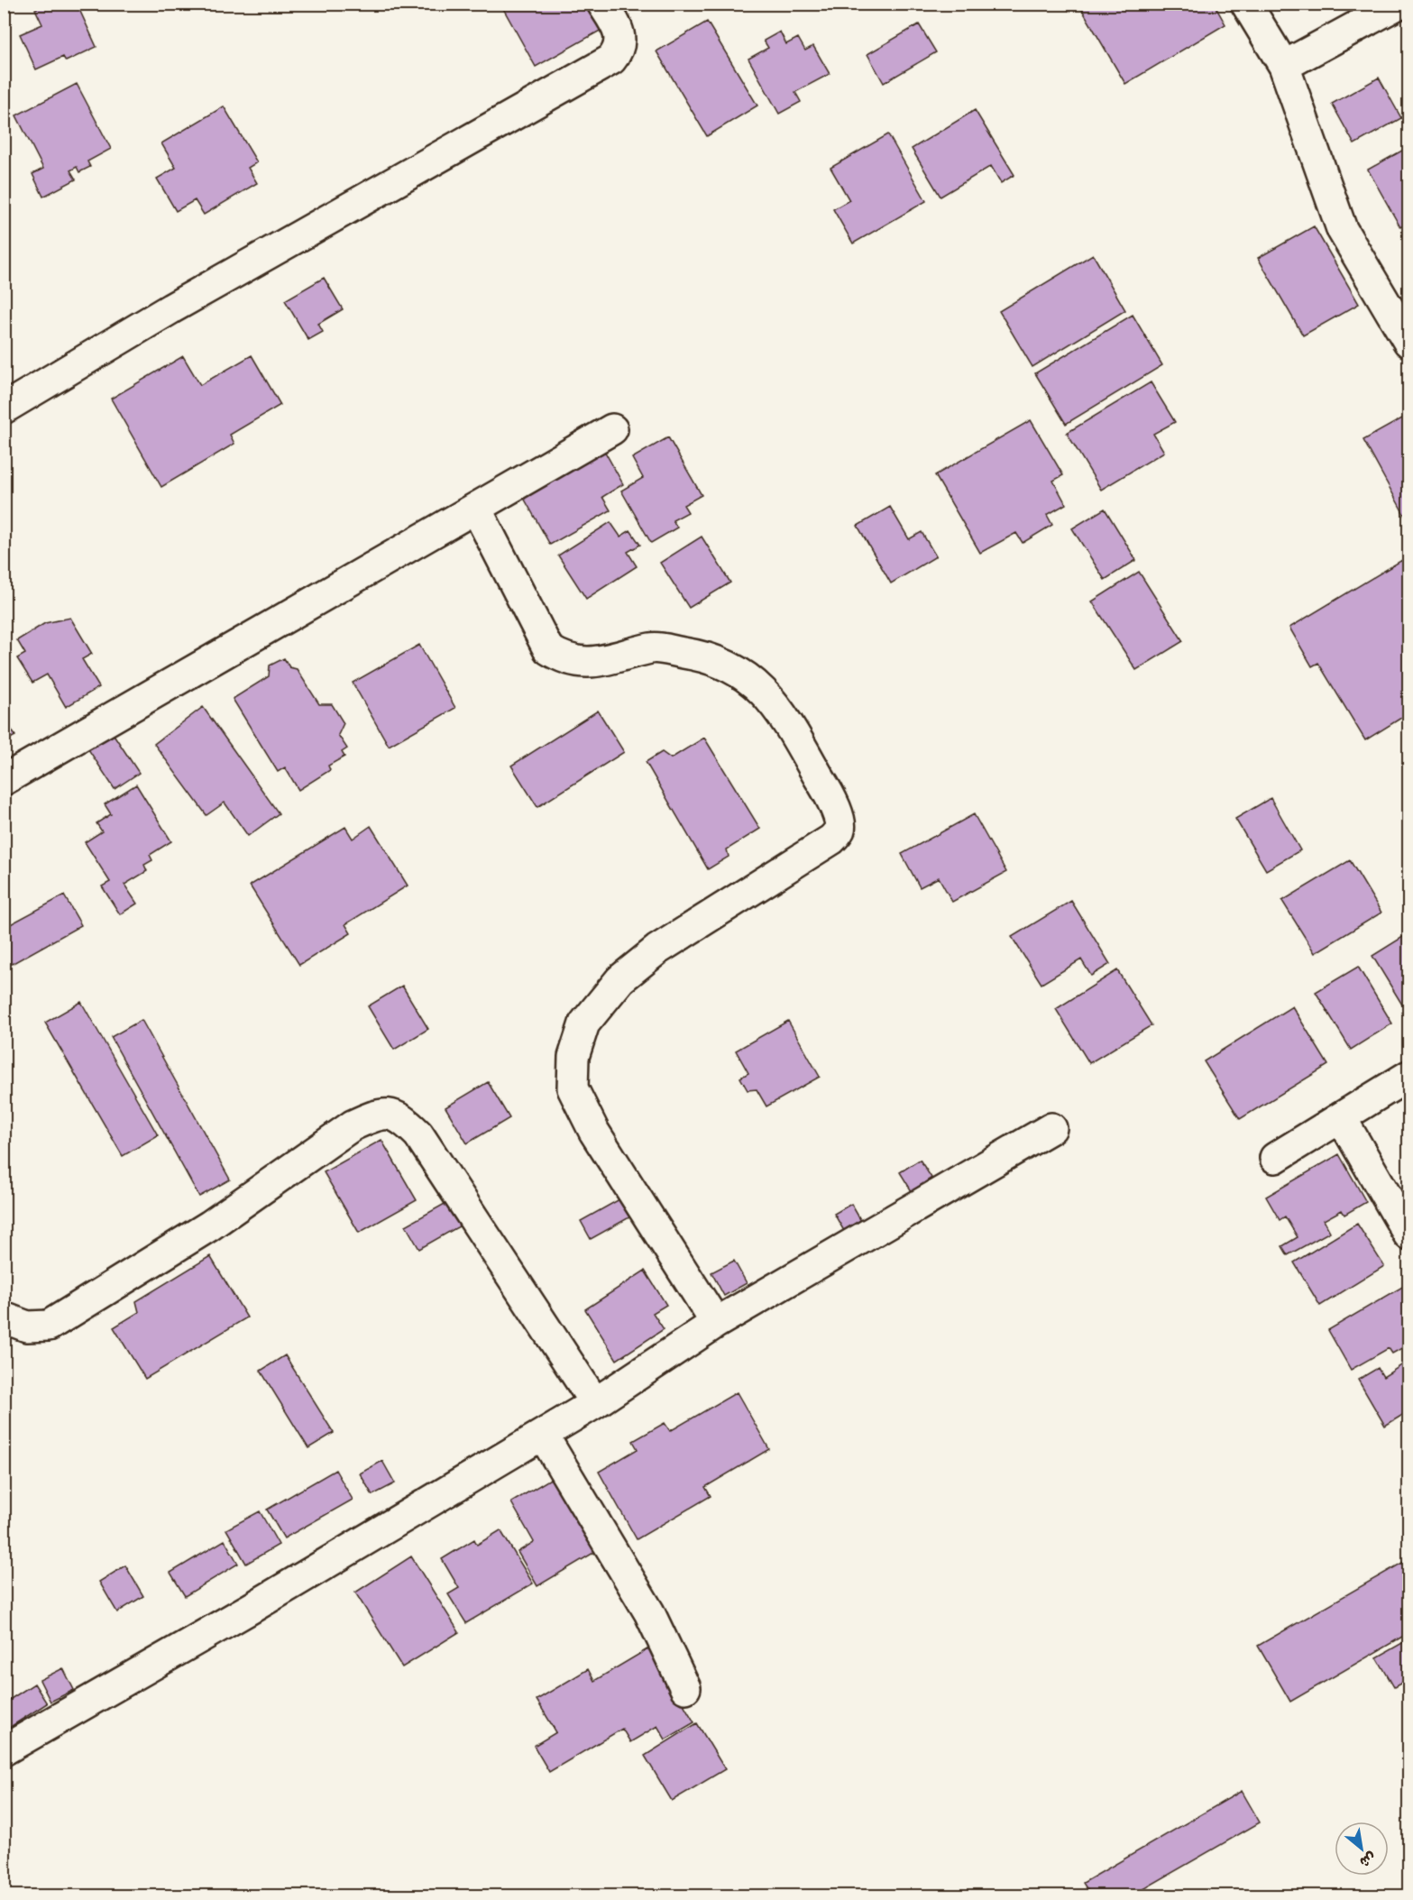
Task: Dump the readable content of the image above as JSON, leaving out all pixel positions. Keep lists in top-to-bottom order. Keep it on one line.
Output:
{"north":"bottom right"}
